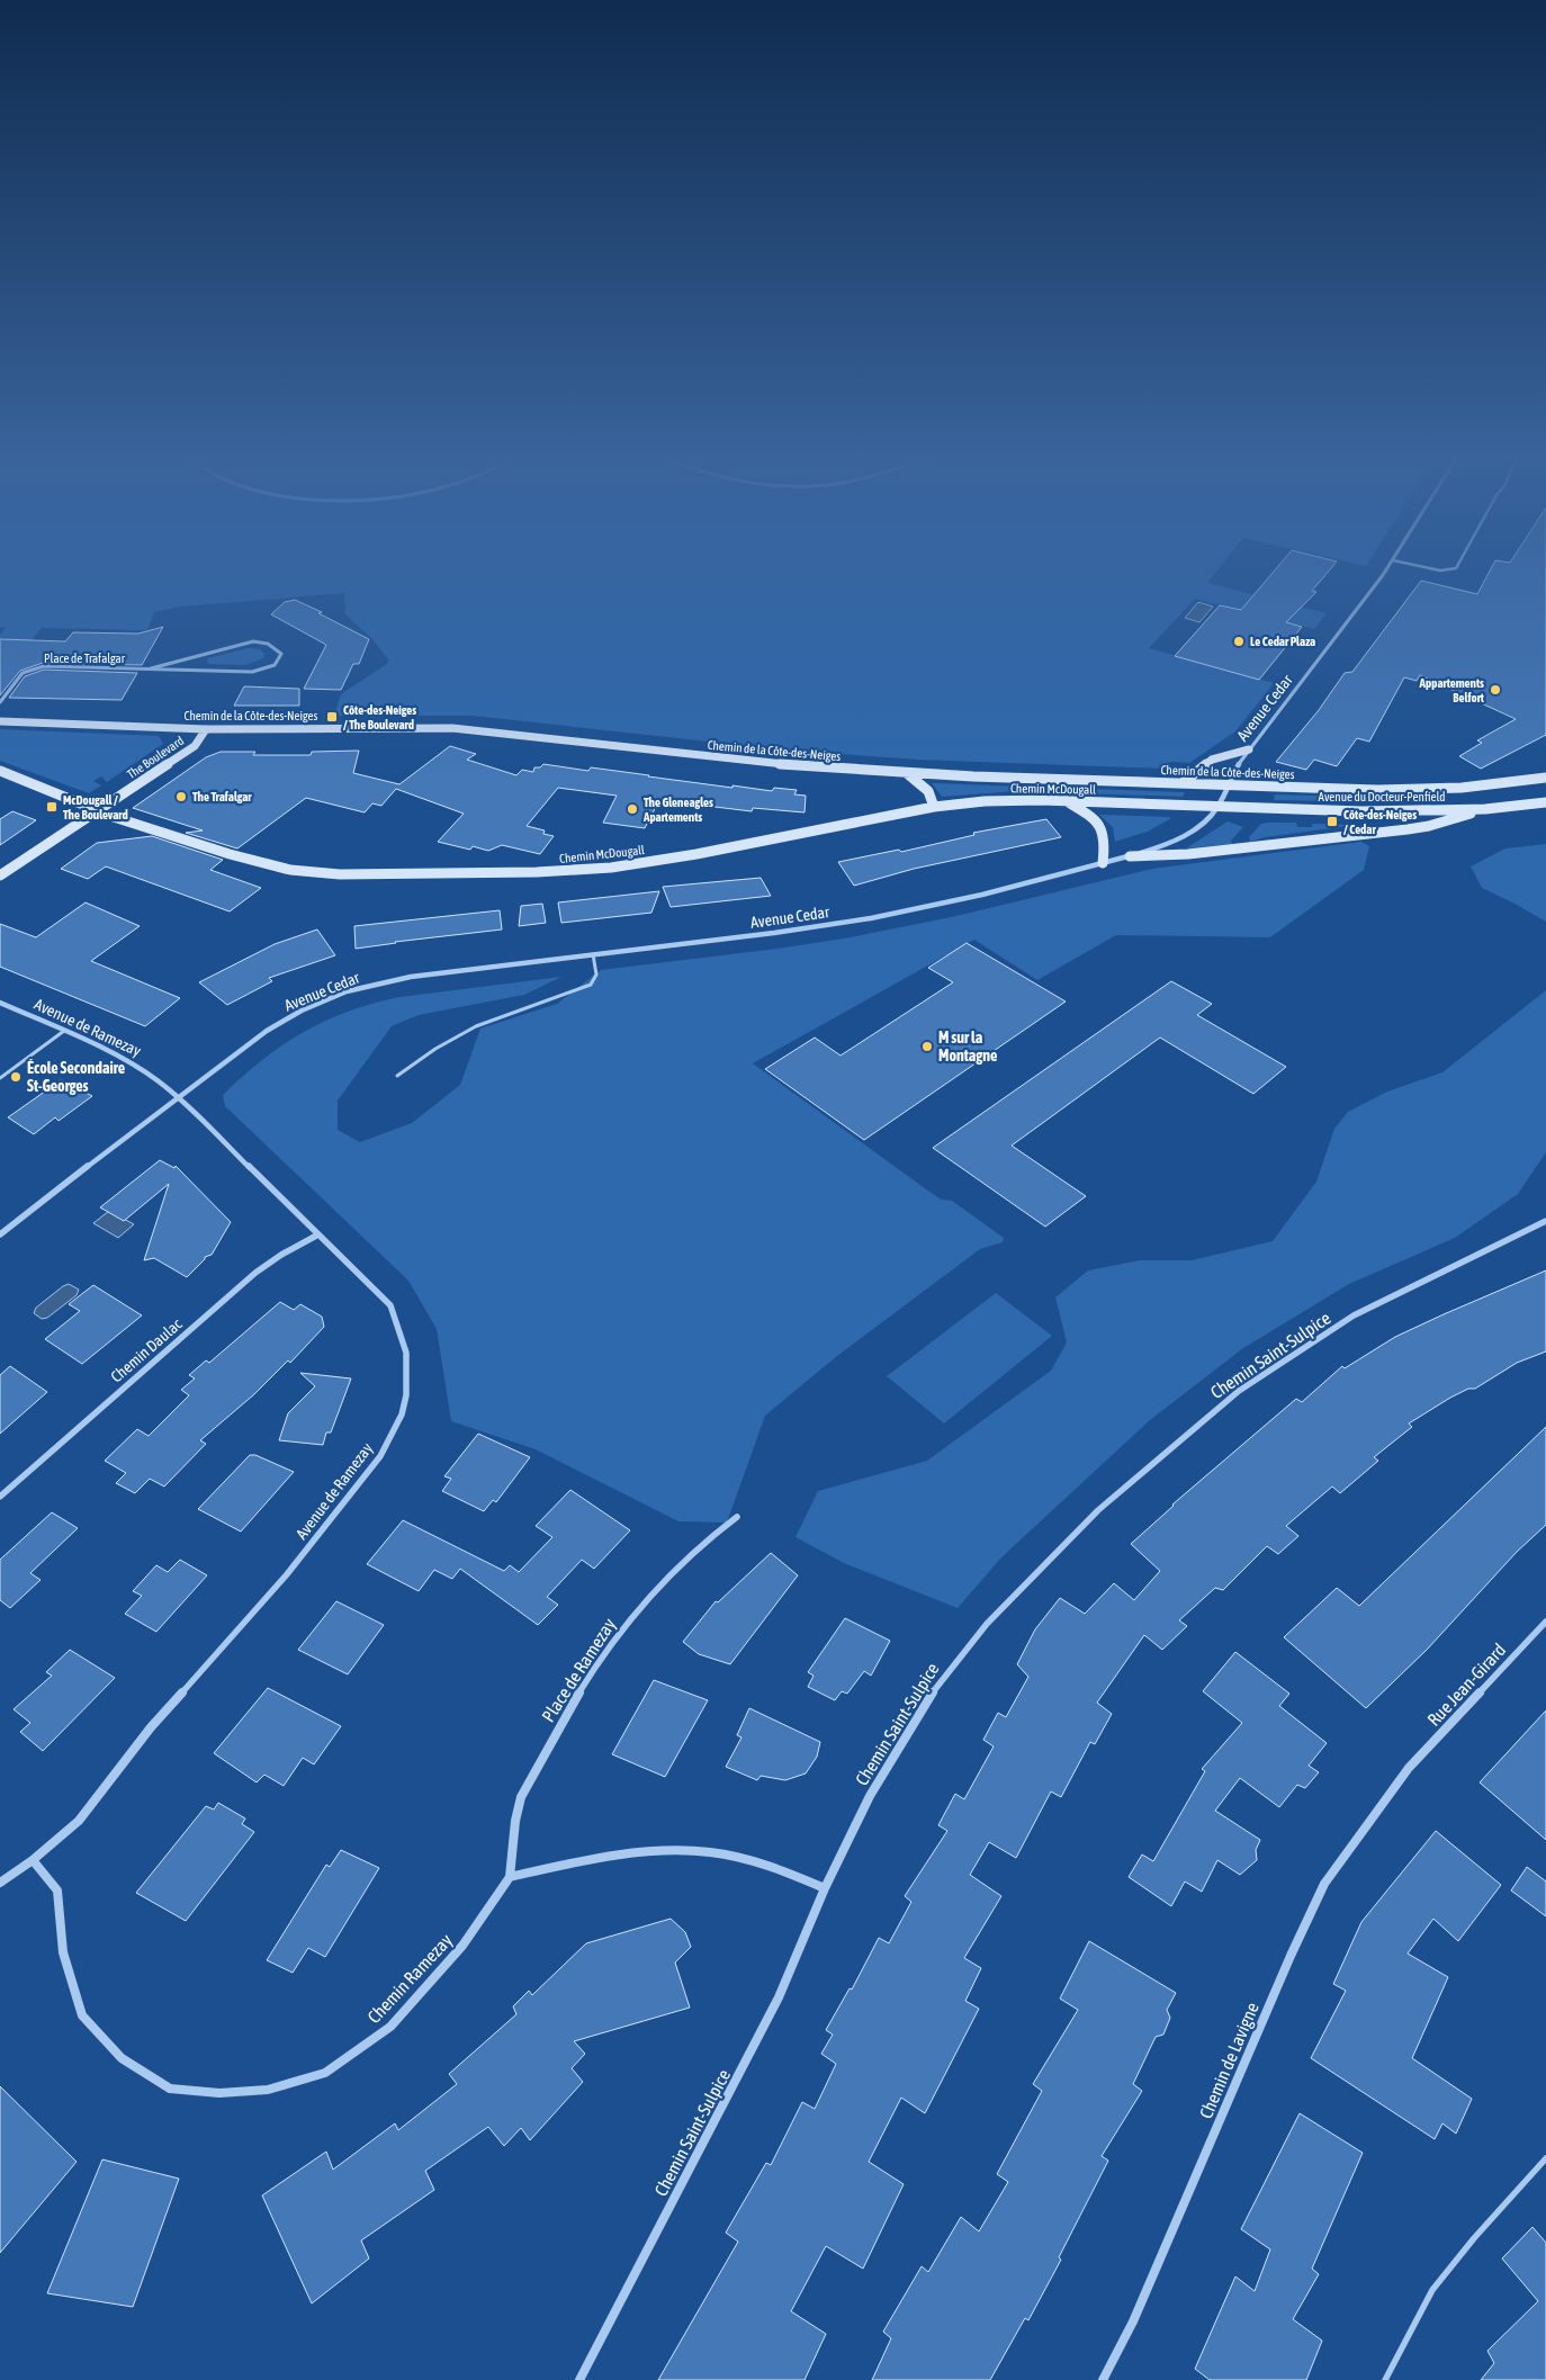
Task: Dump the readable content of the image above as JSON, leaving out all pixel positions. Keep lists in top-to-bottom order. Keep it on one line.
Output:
{"streets":{"main road":["Chemin de la Côte-des-Neiges","The Boulevard","Chemin McDougall","Avenue du Docteur-Penfield"],"street":["Place de Trafalgar","Avenue Cedar","Avenue de Ramezay","Chemin Daulac","Chemin Saint-Sulpice","Place de Ramezay","Rue Jean-Girard","Chemin Ramezay","Chemin de Lavigne"]},"crossings":[["Avenue Cedar","Chemin de la Côte-des-Neiges"],["Avenue Cedar","Chemin McDougall"],["Avenue Cedar","Avenue du Docteur-Penfield"],["Avenue Cedar","Avenue de Ramezay"],["Chemin de la Côte-des-Neiges","The Boulevard"],["The Boulevard","Chemin McDougall"],["Chemin McDougall","Avenue du Docteur-Penfield"],["Avenue de Ramezay","Chemin Daulac"],["Avenue de Ramezay","Chemin Ramezay"],["Place de Ramezay","Chemin Ramezay"],["Rue Jean-Girard","Chemin de Lavigne"]],"places":{"other":["Le Cedar Plaza","Appartements Belfort","The Trafalgar","The Gleneagles Apartements","M sur la Montagne","École Secondaire St-Georges"],"transit":["Côte-des-Neiges / The Boulevard","McDougall / The Boulevard","Côte-des-Neiges / Cedar"]}}
